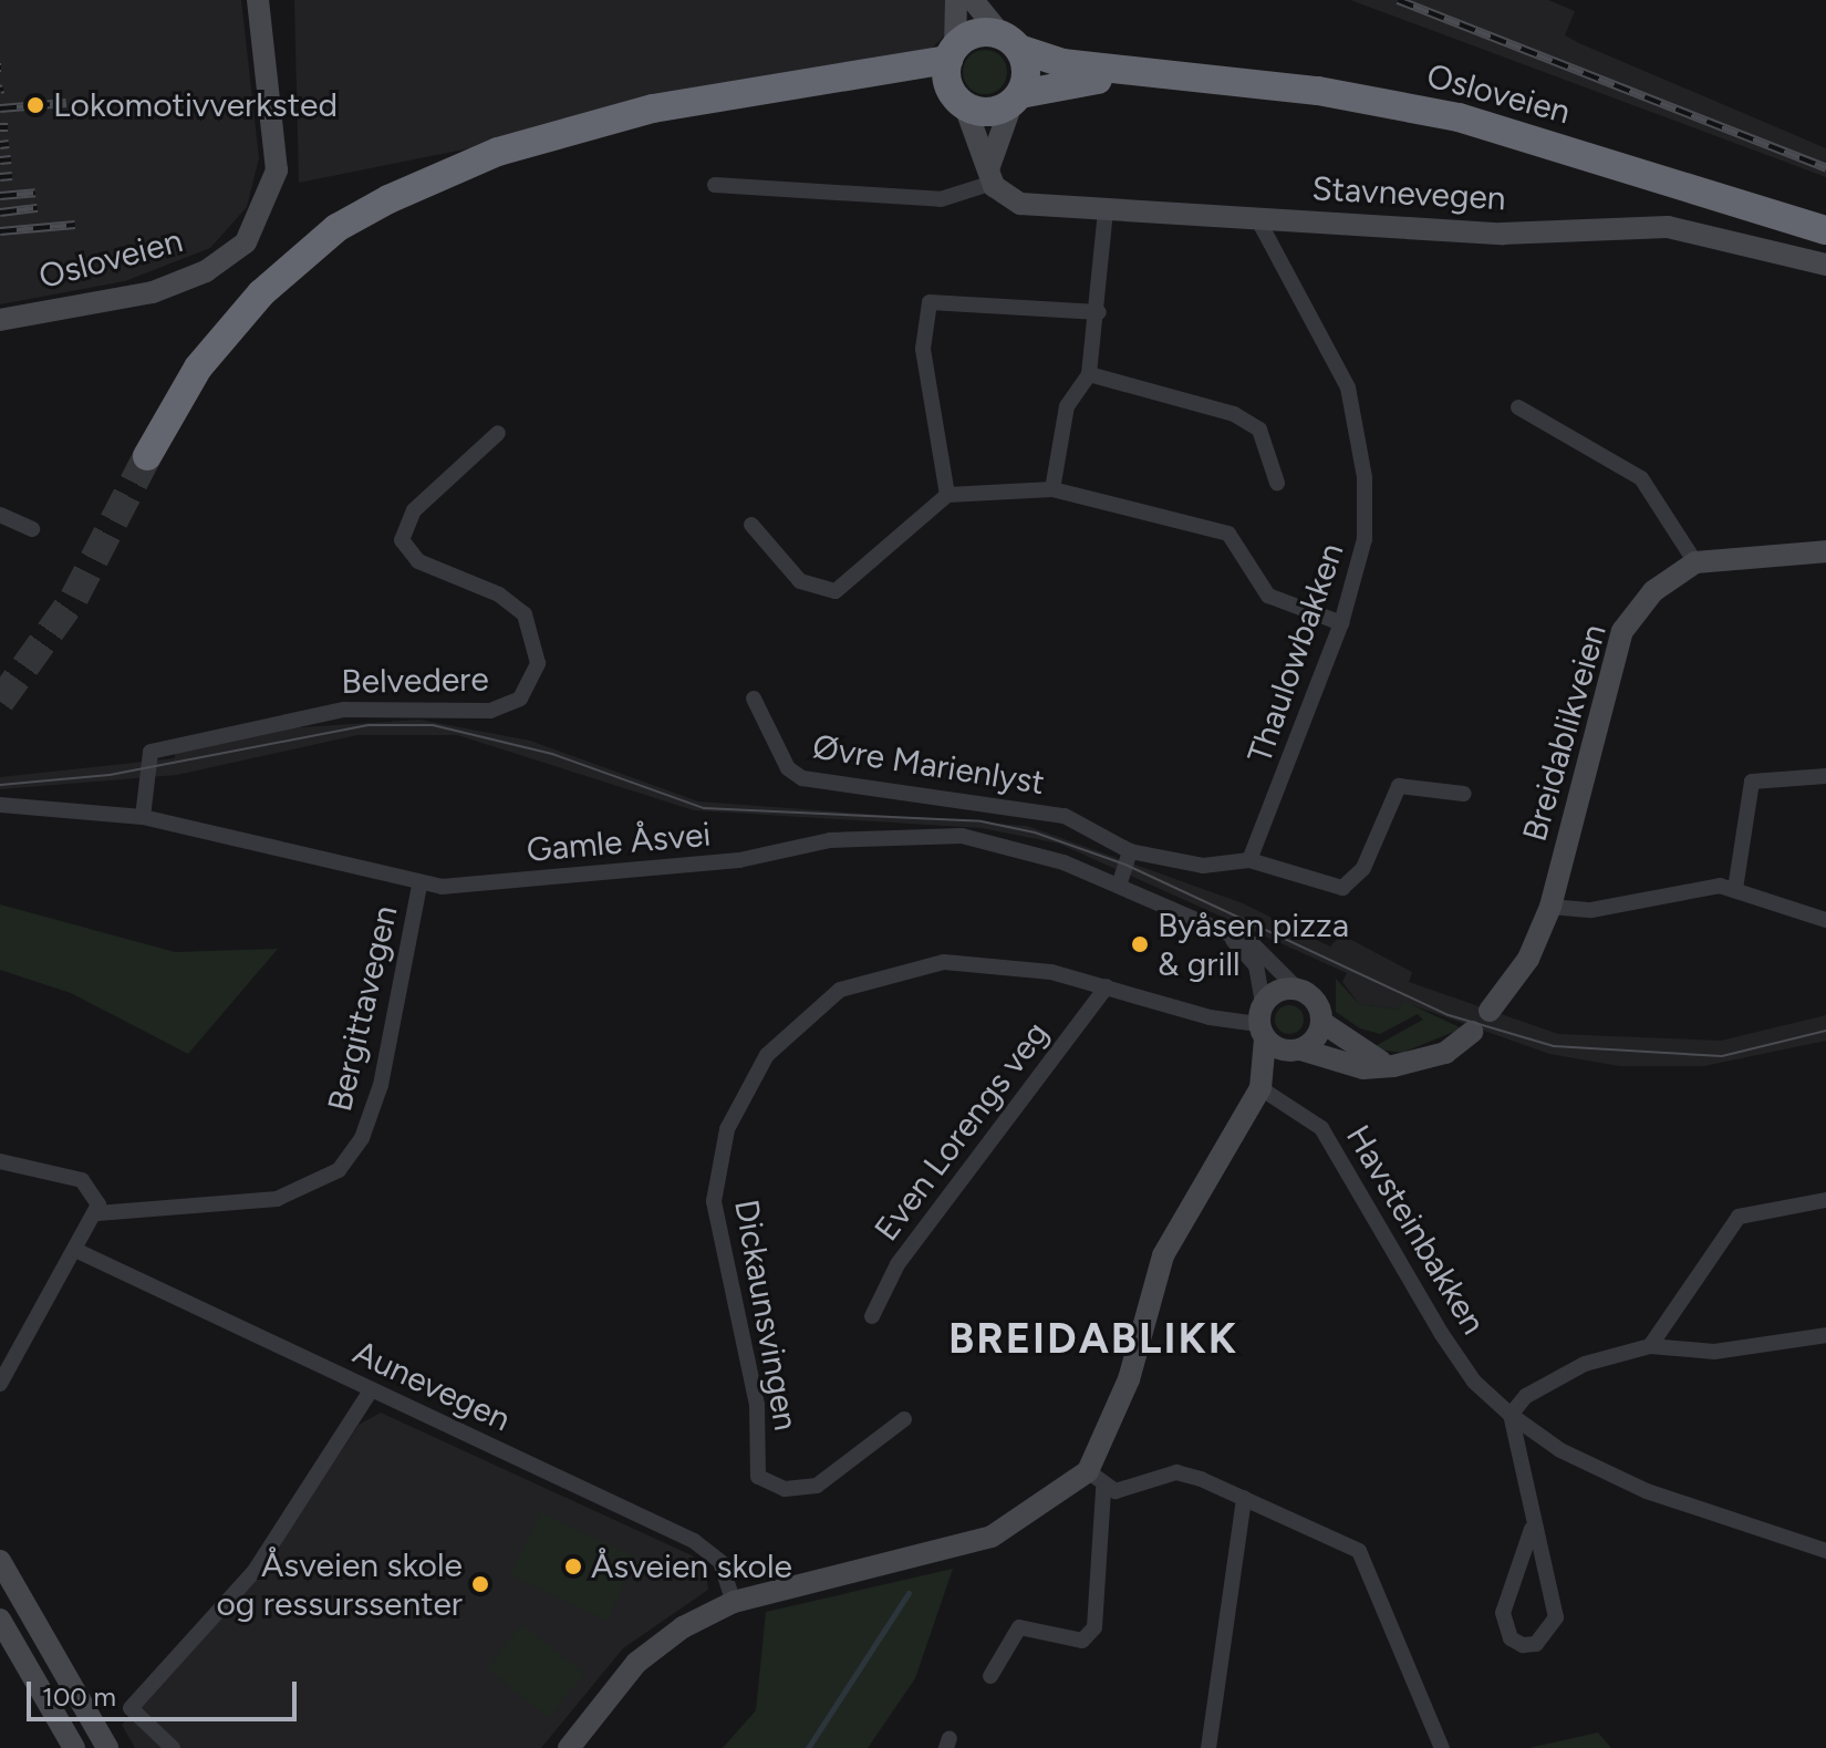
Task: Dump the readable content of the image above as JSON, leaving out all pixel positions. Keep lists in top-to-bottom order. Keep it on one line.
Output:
{"streets":{"highway":["Osloveien"],"street":["Stavnevegen","Thaulowbakken","Belvedere","Breidablikveien","Øvre Marienlyst","Gamle Åsvei","Bergittavegen","Even Lorengs veg","Havsteinbakken","Dickaunsvingen","Aunevegen"]},"crossings":[["Stavnevegen","Thaulowbakken"],["Belvedere","Gamle Åsvei"],["Gamle Åsvei","Bergittavegen"],["Gamle Åsvei","Dickaunsvingen"],["Even Lorengs veg","Dickaunsvingen"]],"districts":["BREIDABLIKK"],"places":["Lokomotivverksted","Byåsen pizza & grill","Åsveien skole","Åsveien skole og ressurssenter"],"scale_bar":"100 m"}
